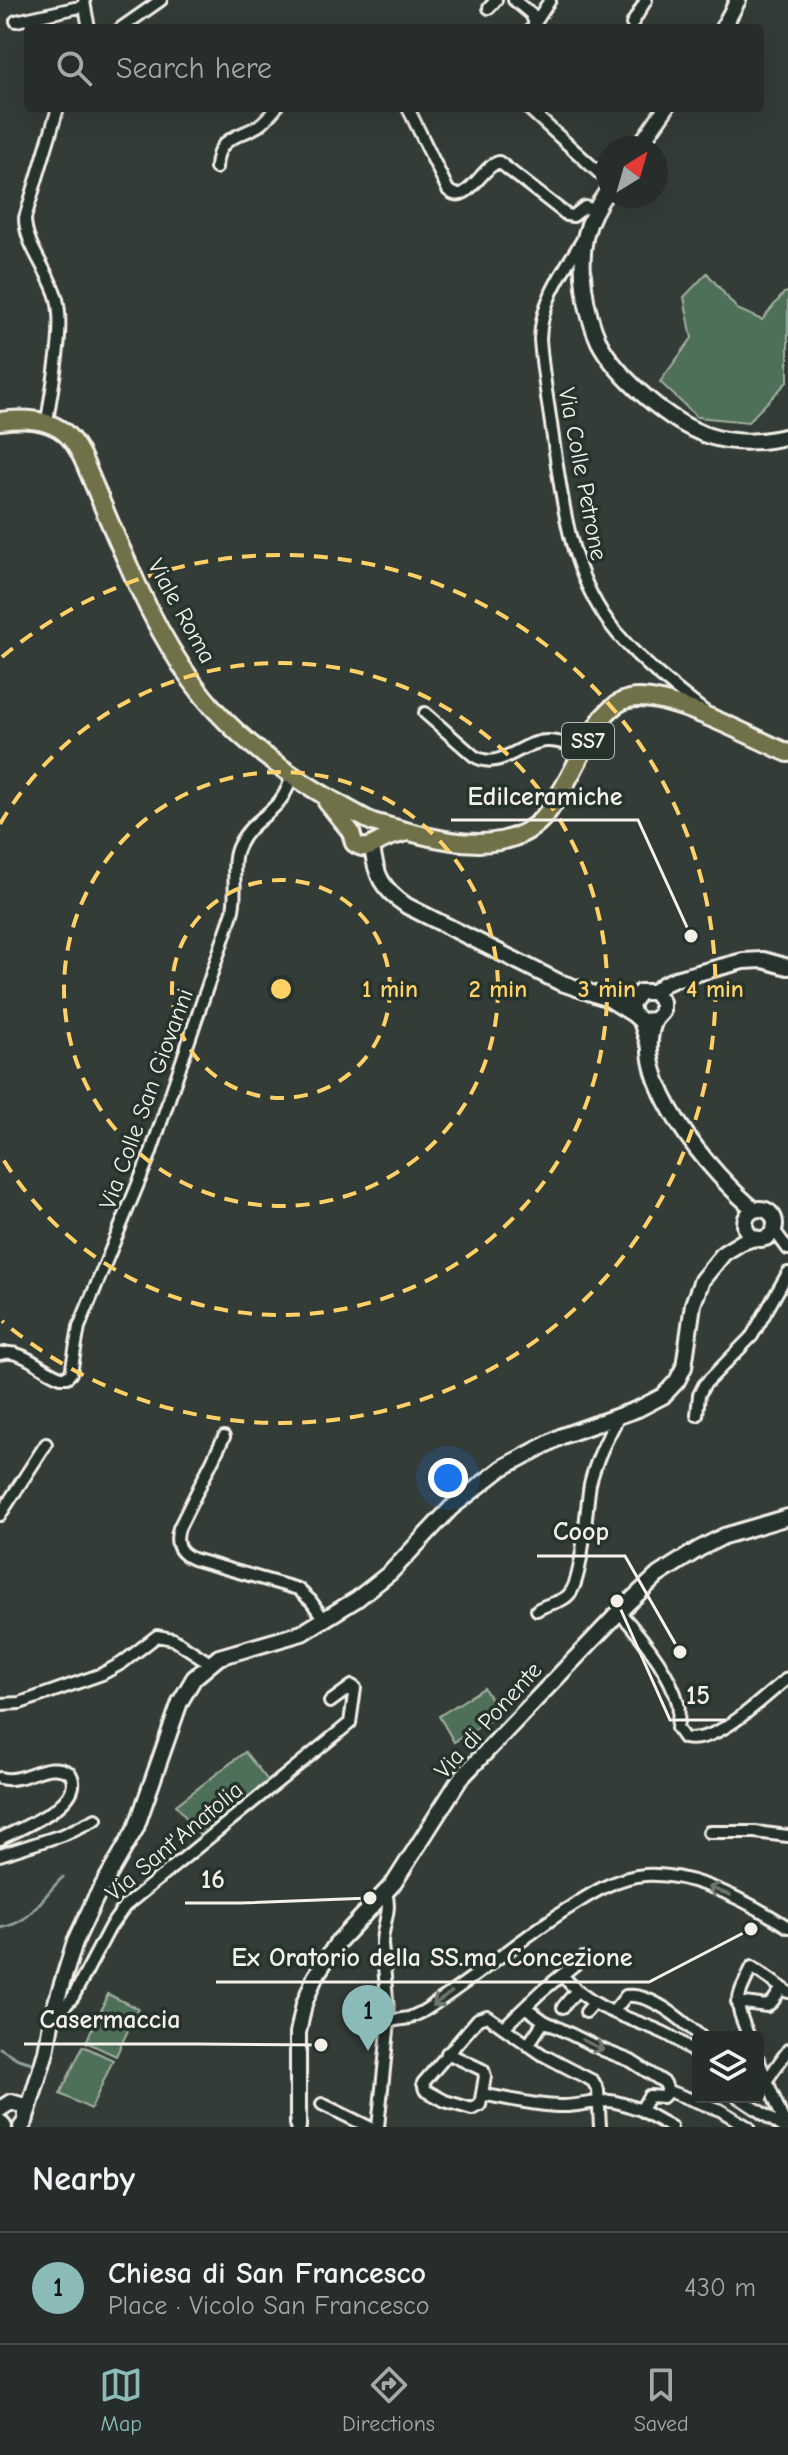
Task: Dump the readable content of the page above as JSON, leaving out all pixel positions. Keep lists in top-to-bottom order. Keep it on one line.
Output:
{"streets":{"main road":["Viale Roma","SS7","Via di Ponente","Via Sant'Anatolia"],"street":["Via Colle Petrone","Via Colle San Giovanni"]},"crossings":[["Via Colle Petrone","Viale Roma"],["Viale Roma","Via Colle San Giovanni"]],"places":["Edilceramiche","15","Coop","16","Ex Oratorio della SS.ma Concezione","Casermaccia"],"north":"top right","page":{"search":"Search here","pins":"1","heading":"Nearby","list":[{"mark":"1","name":"Chiesa di San Francesco","note":"Place · Vicolo San Francesco","value":"430 m"}],"nav":["Map","Directions","Saved"]},"rings":["1 min","2 min","3 min","4 min"]}
